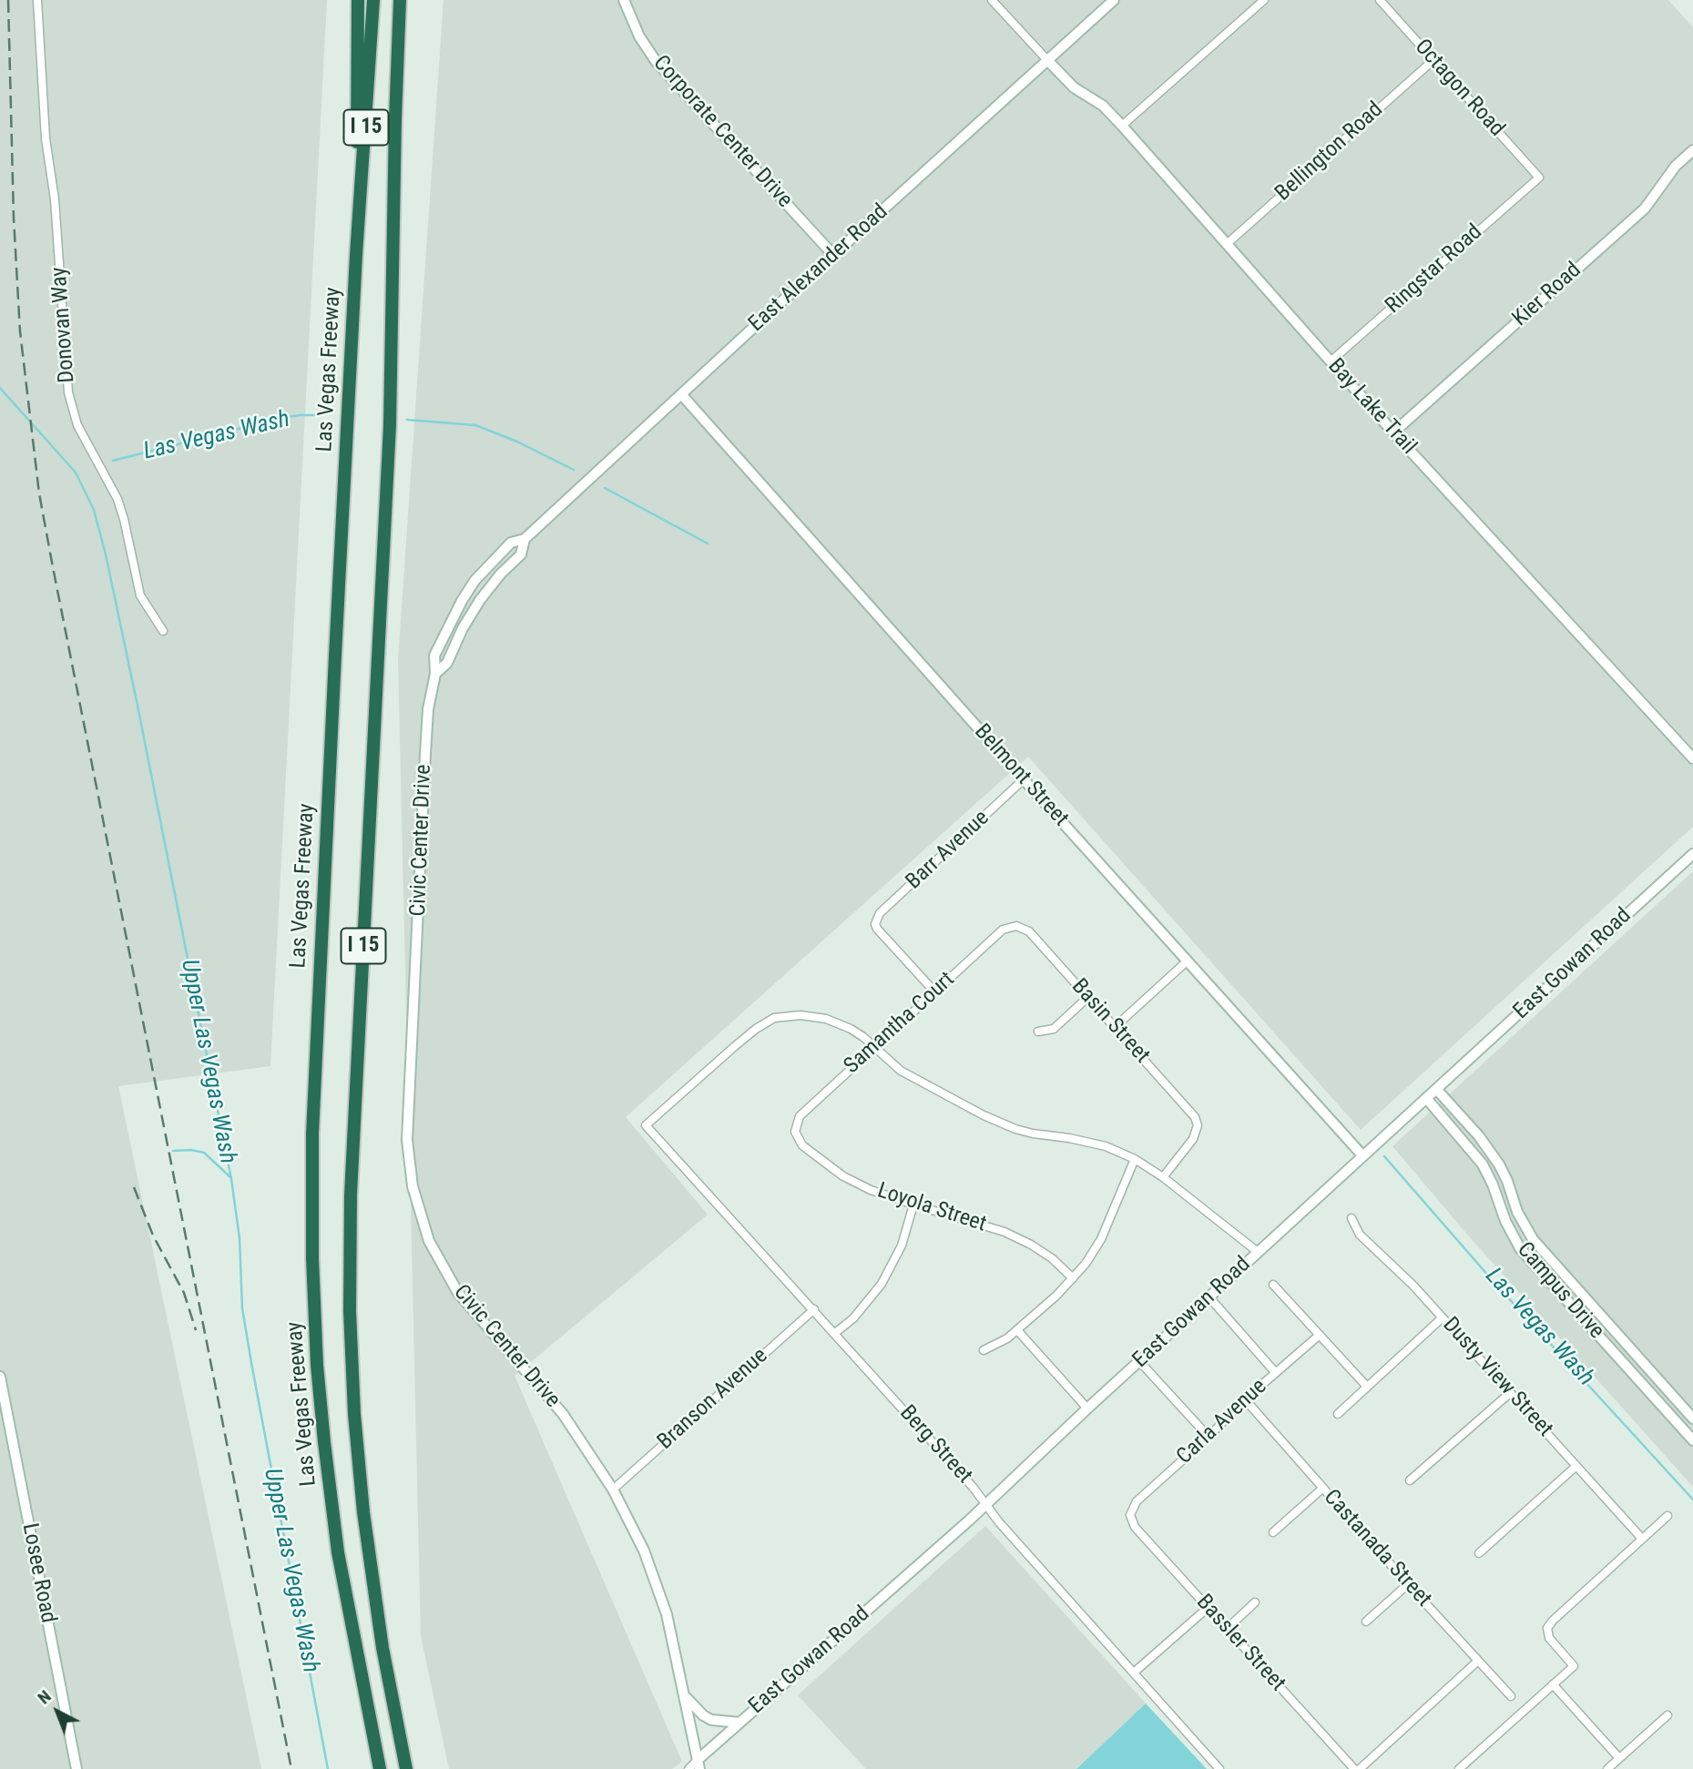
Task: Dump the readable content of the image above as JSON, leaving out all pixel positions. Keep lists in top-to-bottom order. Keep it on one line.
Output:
{"streets":{"highway":["I 15","Las Vegas Freeway"],"street":["Octagon Road","Corporate Center Drive","Bellington Road","East Alexander Road","Ringstar Road","Kier Road","Donovan Way","Bay Lake Trail","Belmont Street","Civic Center Drive","Barr Avenue","East Gowan Road","Basin Street","Samantha Court","Loyola Street","Campus Drive","Dusty View Street","Branson Avenue","Carla Avenue","Berg Street","Castanada Street","Losee Road","Bassler Street"]},"crossings":[["Octagon Road","Bellington Road"],["Octagon Road","Ringstar Road"],["Corporate Center Drive","East Alexander Road"],["Bellington Road","Bay Lake Trail"],["East Alexander Road","Bay Lake Trail"],["East Alexander Road","Belmont Street"],["East Alexander Road","Civic Center Drive"],["Ringstar Road","Bay Lake Trail"],["Kier Road","Bay Lake Trail"],["Belmont Street","Barr Avenue"],["Belmont Street","East Gowan Road"],["Civic Center Drive","East Gowan Road"],["Civic Center Drive","Branson Avenue"],["Barr Avenue","Samantha Court"],["East Gowan Road","Campus Drive"],["East Gowan Road","Berg Street"],["Basin Street","Samantha Court"],["Samantha Court","Loyola Street"],["Samantha Court","Berg Street"],["Branson Avenue","Berg Street"],["Carla Avenue","Castanada Street"],["Carla Avenue","Bassler Street"]],"water":["Las Vegas Wash","Upper Las Vegas Wash"],"north":"top left"}
